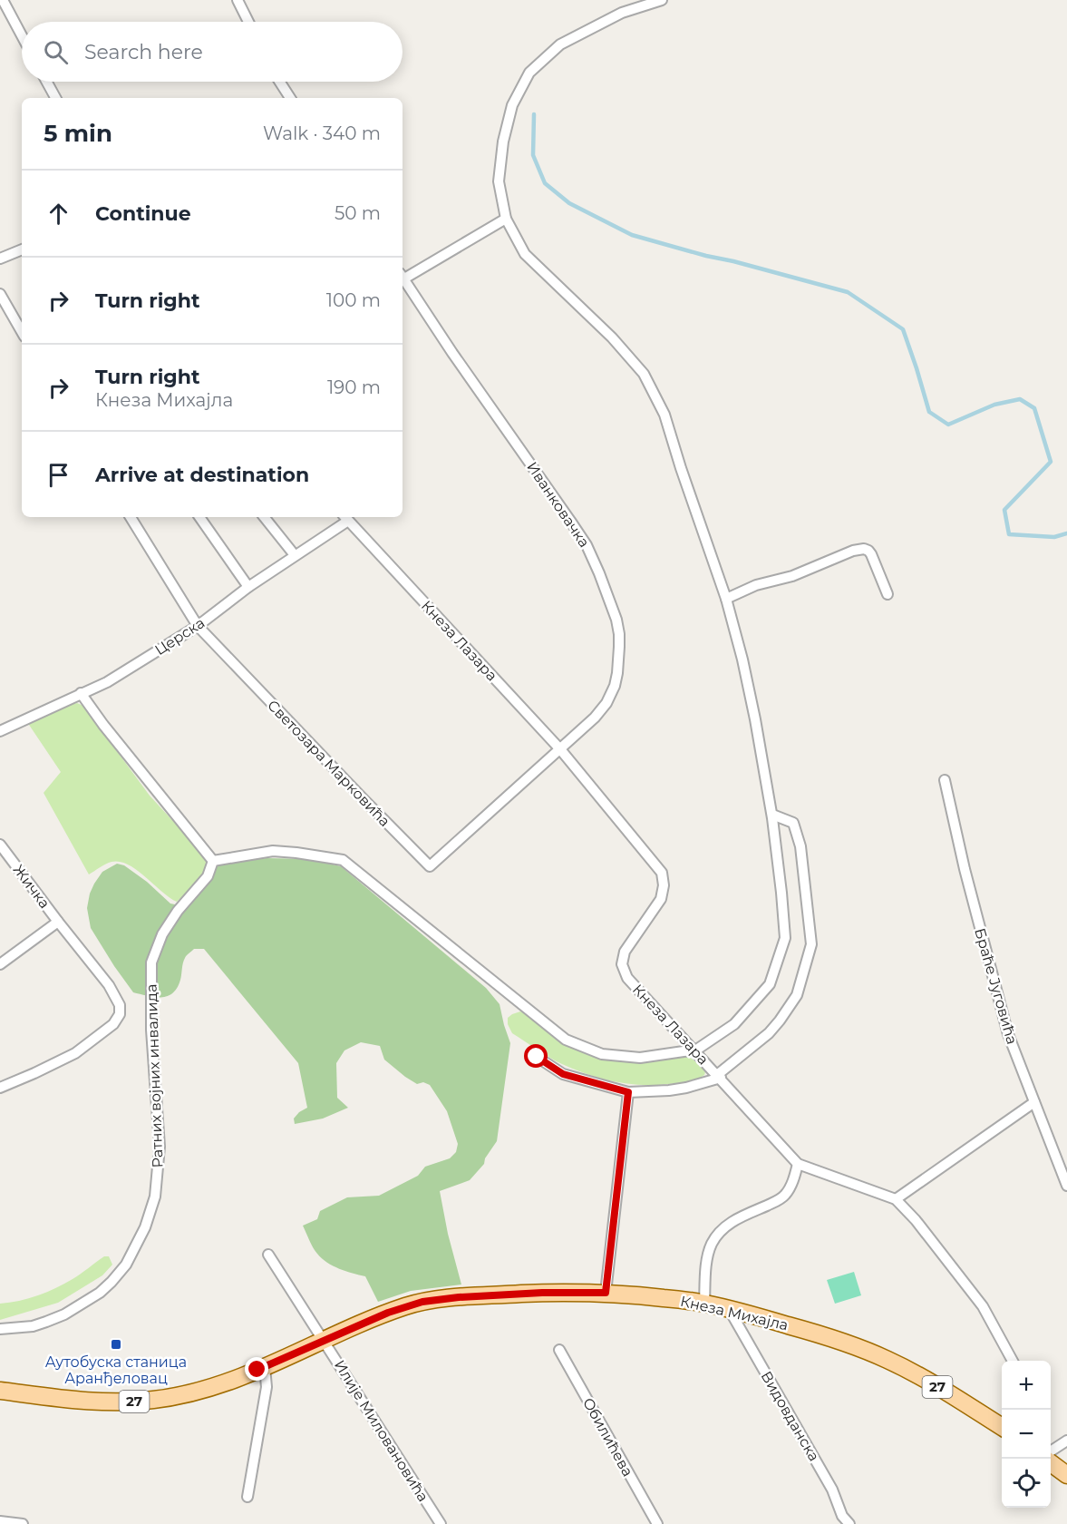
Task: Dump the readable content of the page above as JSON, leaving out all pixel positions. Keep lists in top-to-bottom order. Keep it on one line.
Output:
{"streets":{"main road":["Кнеза Михајла","27"],"street":["Иванковачка","Церска","Кнеза Лазара","Светозара Марковића","Жичка","Браће Југовића","Ратних војних инвалида","Видовданска","Илије Миловановића","Обилићева"]},"crossings":[["Иванковачка","Кнеза Лазара"],["Иванковачка","Светозара Марковића"],["Церска","Кнеза Лазара"],["Церска","Светозара Марковића"],["Кнеза Лазара","Светозара Марковића"],["Кнеза Михајла","Видовданска"],["Кнеза Михајла","Илије Миловановића"]],"places":{"transit":["Аутобуска станица Аранђеловац"]},"page":{"search":"Search here","heading":["5 min","Walk · 340 m"],"list":[["Continue","50 m"],["Turn right","100 m"],["Turn right","Кнеза Михајла","190 m"],"Arrive at destination"],"map_buttons":["+","−"]}}
